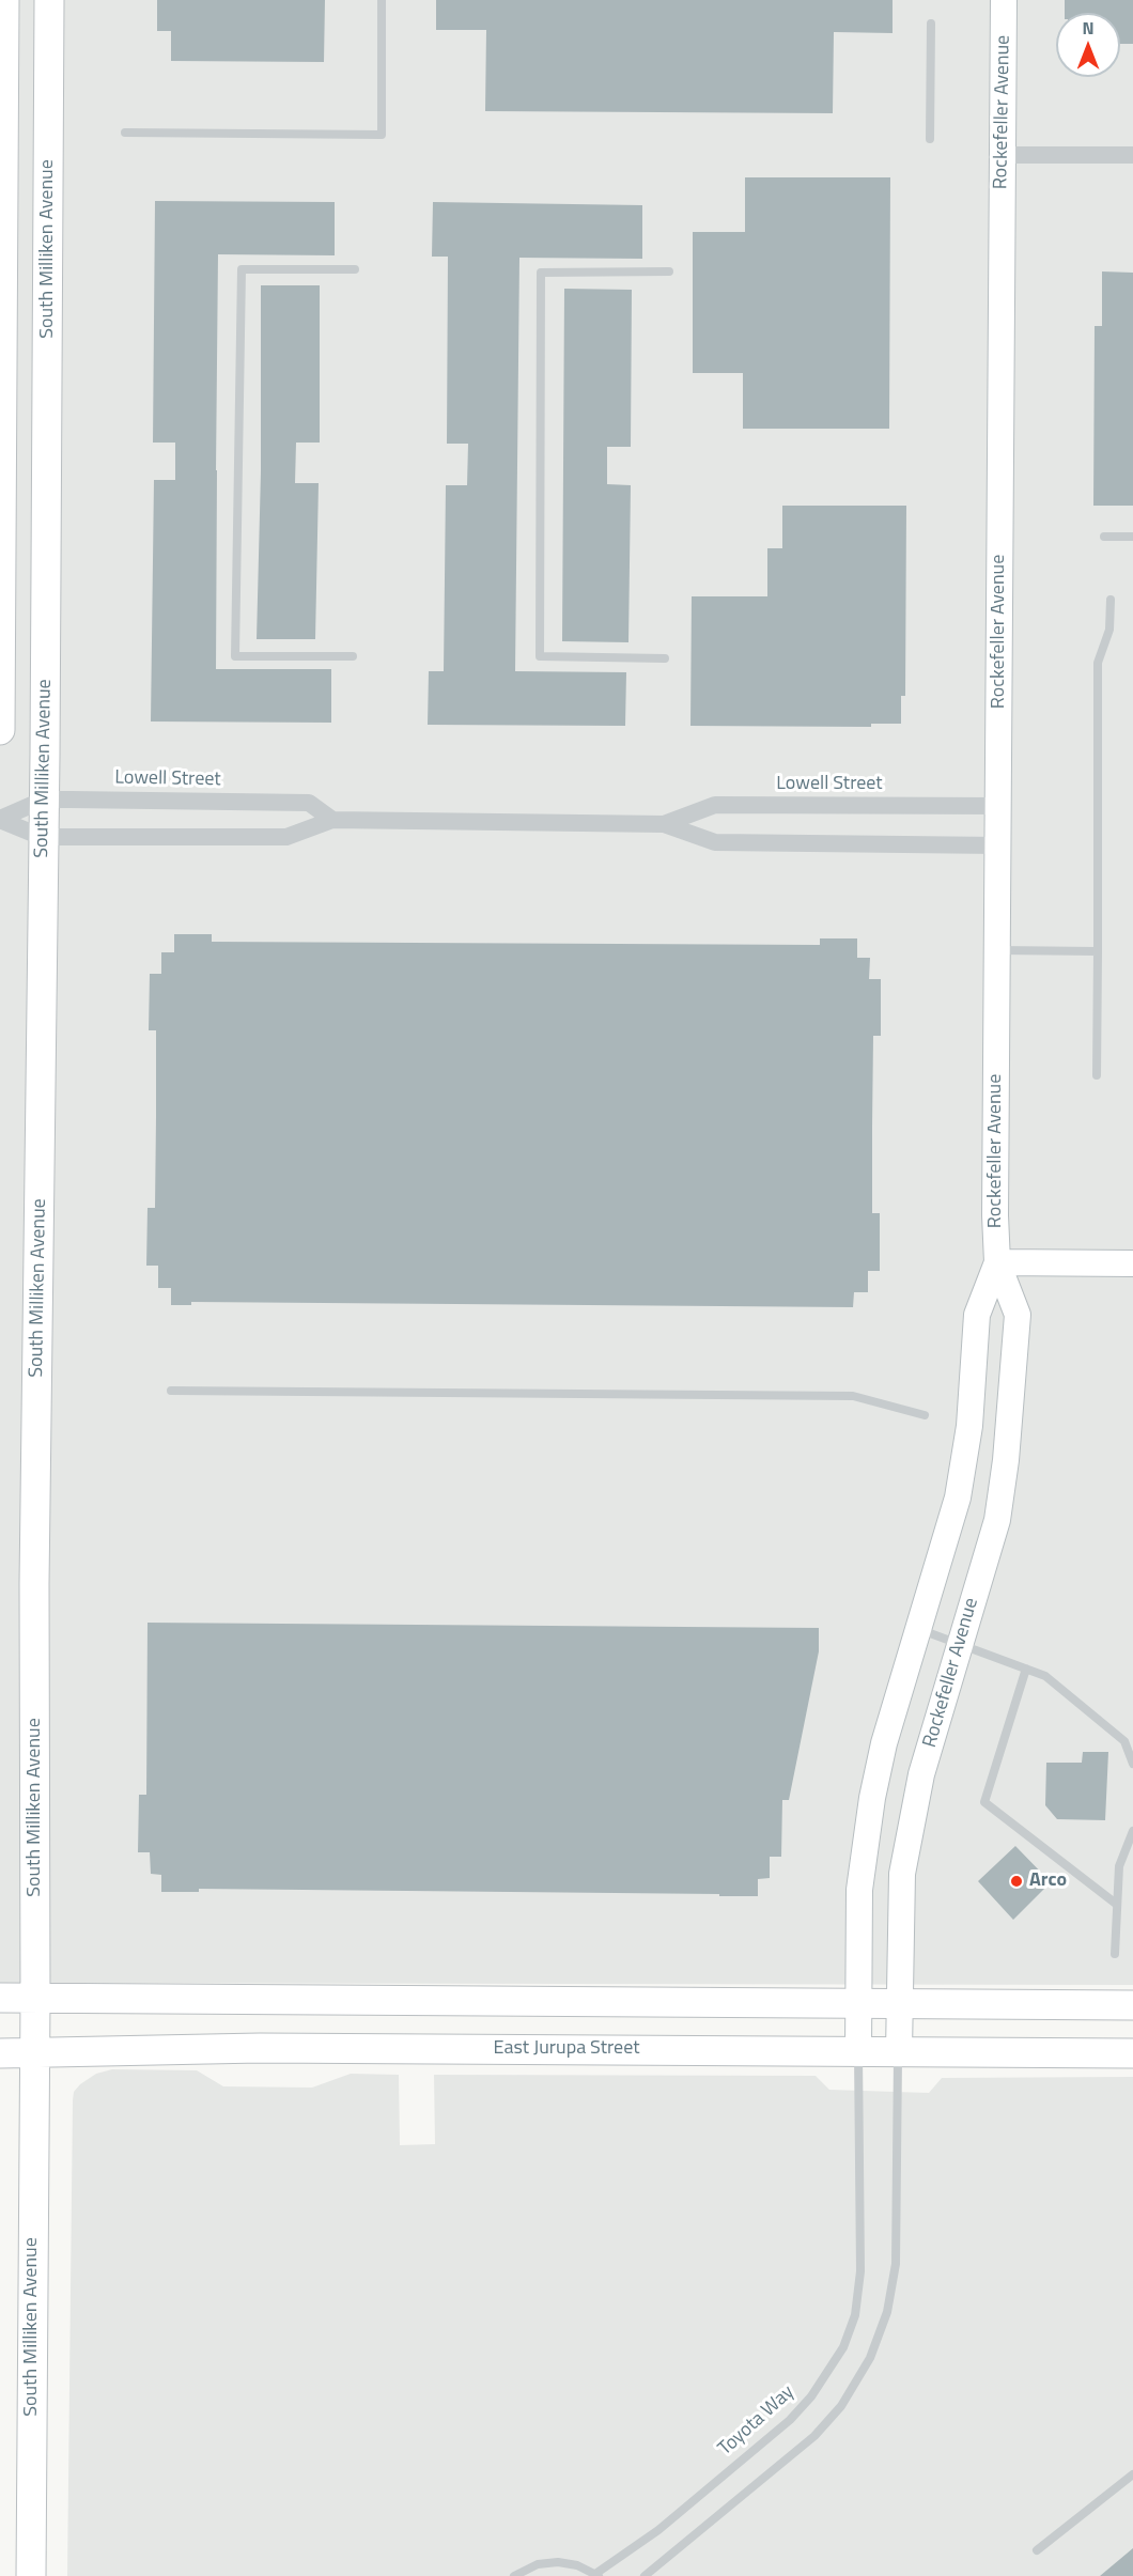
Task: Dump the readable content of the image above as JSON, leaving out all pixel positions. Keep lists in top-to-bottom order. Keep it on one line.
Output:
{"streets":{"main road":["South Milliken Avenue","East Jurupa Street"],"street":["Rockefeller Avenue","Lowell Street"],"lane":["Toyota Way"]},"crossings":[["Rockefeller Avenue","Lowell Street"],["Rockefeller Avenue","East Jurupa Street"],["Rockefeller Avenue","Toyota Way"],["South Milliken Avenue","Lowell Street"],["South Milliken Avenue","East Jurupa Street"],["East Jurupa Street","Toyota Way"]],"places":["Arco"],"north":"top"}
